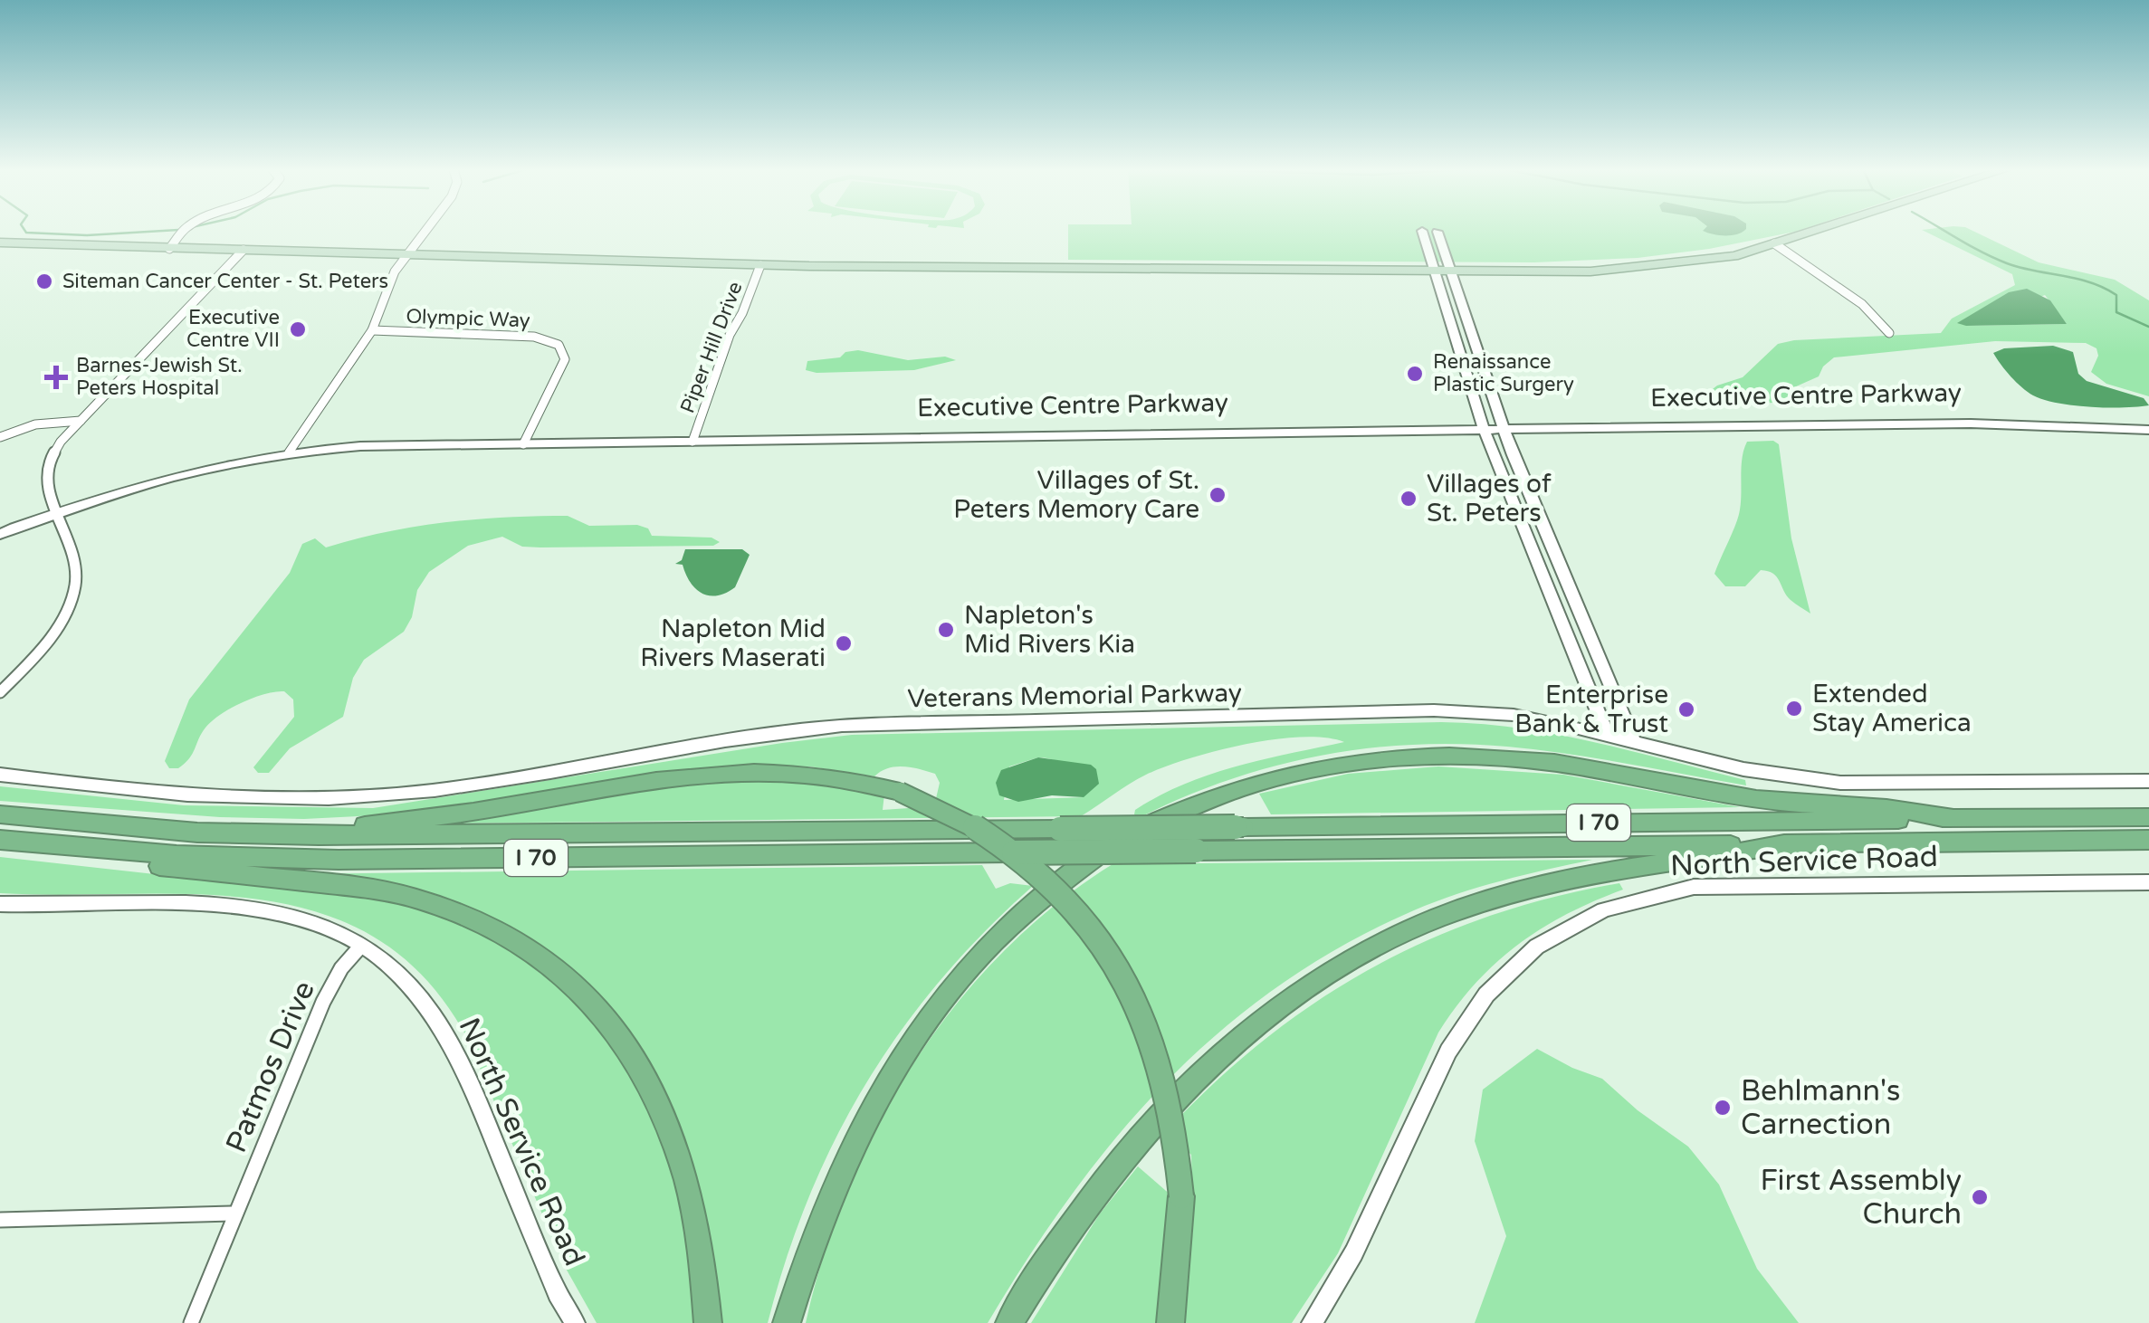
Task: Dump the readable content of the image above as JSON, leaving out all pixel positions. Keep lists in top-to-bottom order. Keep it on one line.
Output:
{"streets":{"highway":["I 70"],"street":["Olympic Way","Piper Hill Drive","Executive Centre Parkway","Veterans Memorial Parkway","North Service Road","Patmos Drive"]},"crossings":[["Olympic Way","Executive Centre Parkway"],["Piper Hill Drive","Executive Centre Parkway"],["North Service Road","Patmos Drive"]],"places":{"other":["Siteman Cancer Center - St. Peters","Executive Centre VII","Renaissance Plastic Surgery","Villages of St. Peters Memory Care","Villages of St. Peters","Napleton's Mid Rivers Kia","Napleton Mid Rivers Maserati","Extended Stay America","Enterprise Bank & Trust","Behlmann's Carnection","First Assembly Church"],"health":["Barnes-Jewish St. Peters Hospital"]}}
